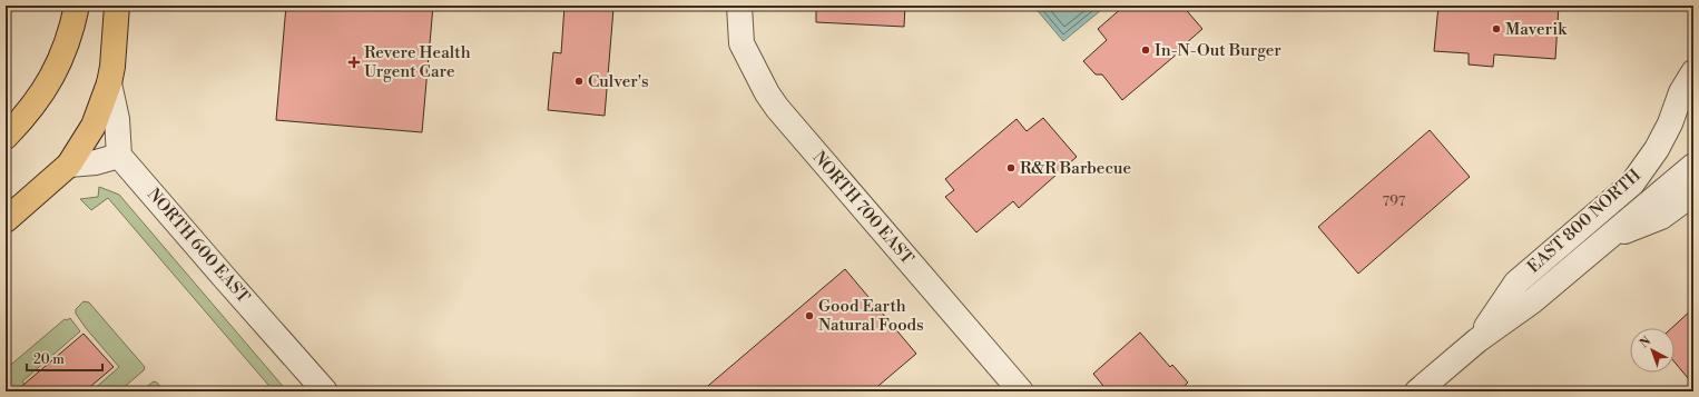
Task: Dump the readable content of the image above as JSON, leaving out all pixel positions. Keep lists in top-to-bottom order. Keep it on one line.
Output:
{"streets":{"street":["NORTH 700 EAST","EAST 800 NORTH","NORTH 600 EAST"]},"places":{"other":["Maverik","In-N-Out Burger","Culver's","R&R Barbecue","Good Earth Natural Foods"],"health":["Revere Health Urgent Care"]},"house_numbers":["797"],"scale_bar":"20 m","north":"top left"}
